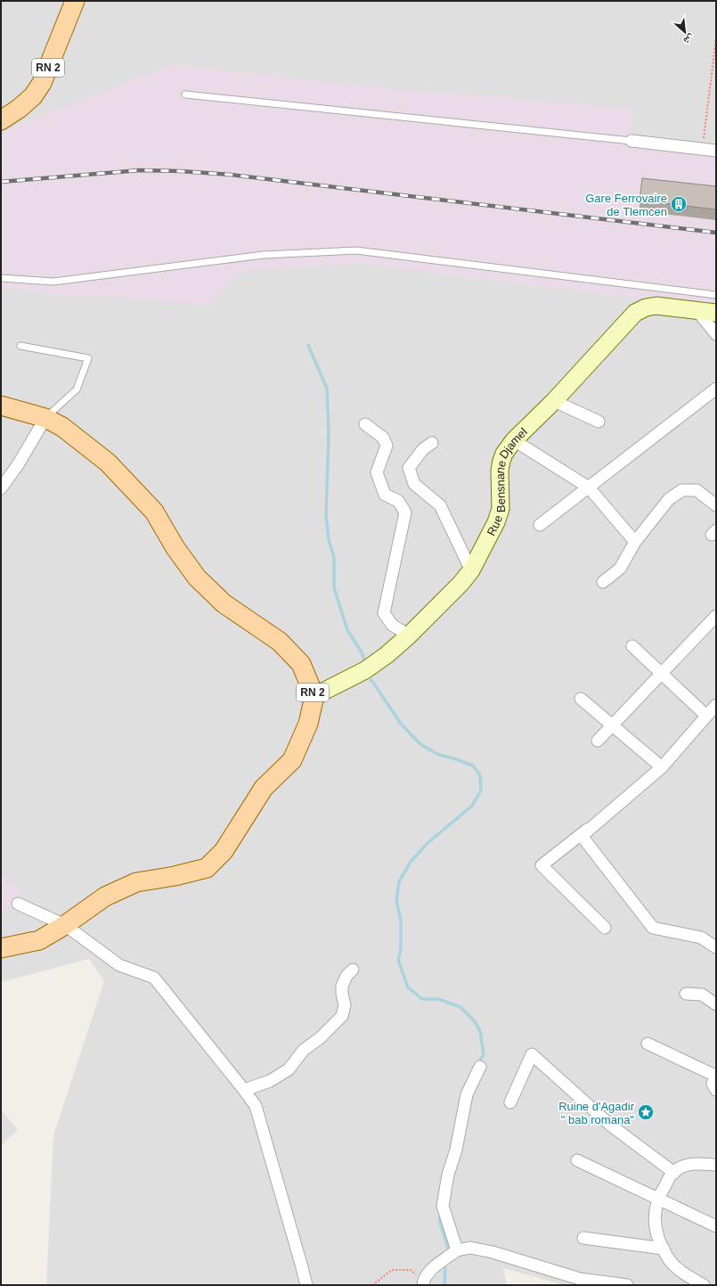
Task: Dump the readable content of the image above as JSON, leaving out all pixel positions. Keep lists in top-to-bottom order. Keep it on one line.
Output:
{"streets":{"main road":["RN 2","Rue Bensnane Djamel"]},"crossings":[["RN 2","Rue Bensnane Djamel"]],"places":{"building":["Gare Ferrovaire de Tlemcen"],"place":["Ruine d'Agadir \" bab romana\""]},"north":"bottom right"}
